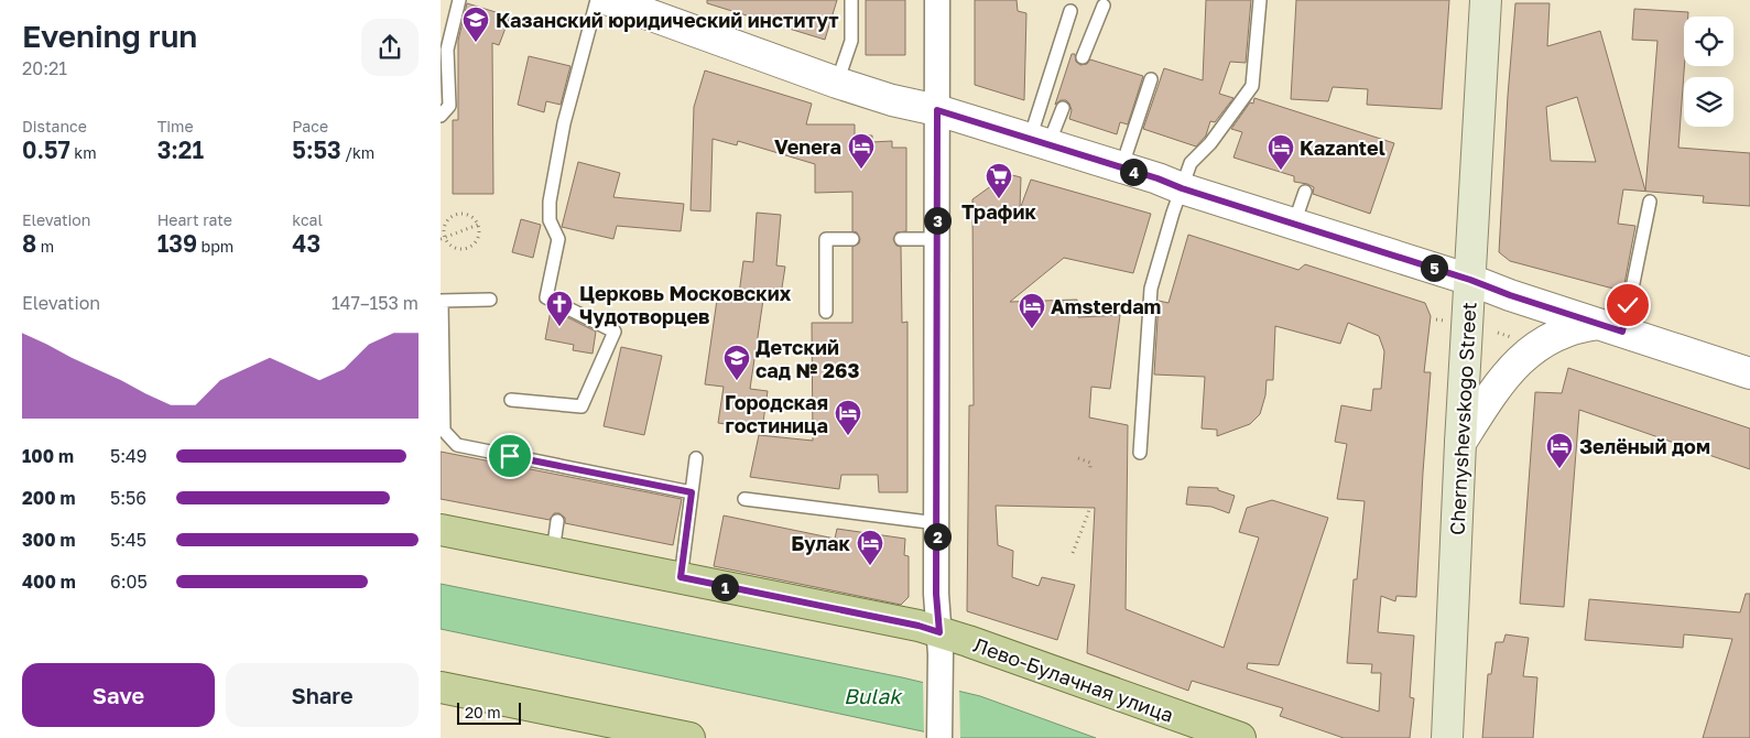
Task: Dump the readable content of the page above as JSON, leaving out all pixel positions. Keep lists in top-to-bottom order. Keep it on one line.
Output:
{"streets":{"main road":["Chernyshevskogo Street","Лево-Булачная улица"]},"water":["Bulak"],"places":{"school or university":["Казанский юридический институт","Детский сад № 263"],"hotel":["Venera","Kazantel","Amsterdam","Городская гостиница","Зелёный дом","Булак"],"supermarket":["Трафик"],"church":["Церковь Московских Чудотворцев"]},"scale_bar":"20 m","page":{"heading":["Evening run","20:21"],"stats":[["Distance","0.57 km"],["Time","3:21"],["Pace","5:53 /km"],["Elevation","8 m"],["Heart rate","139 bpm"],["kcal","43"]],"pins":["4","3","5","2","1"],"chart":["Elevation","147–153 m"],"list":[{"name":"100 m","note":"5:49"},{"name":"200 m","note":"5:56"},{"name":"300 m","note":"5:45"},{"name":"400 m","note":"6:05"}],"buttons":["Save","Share"],"scale":"20 m"}}
